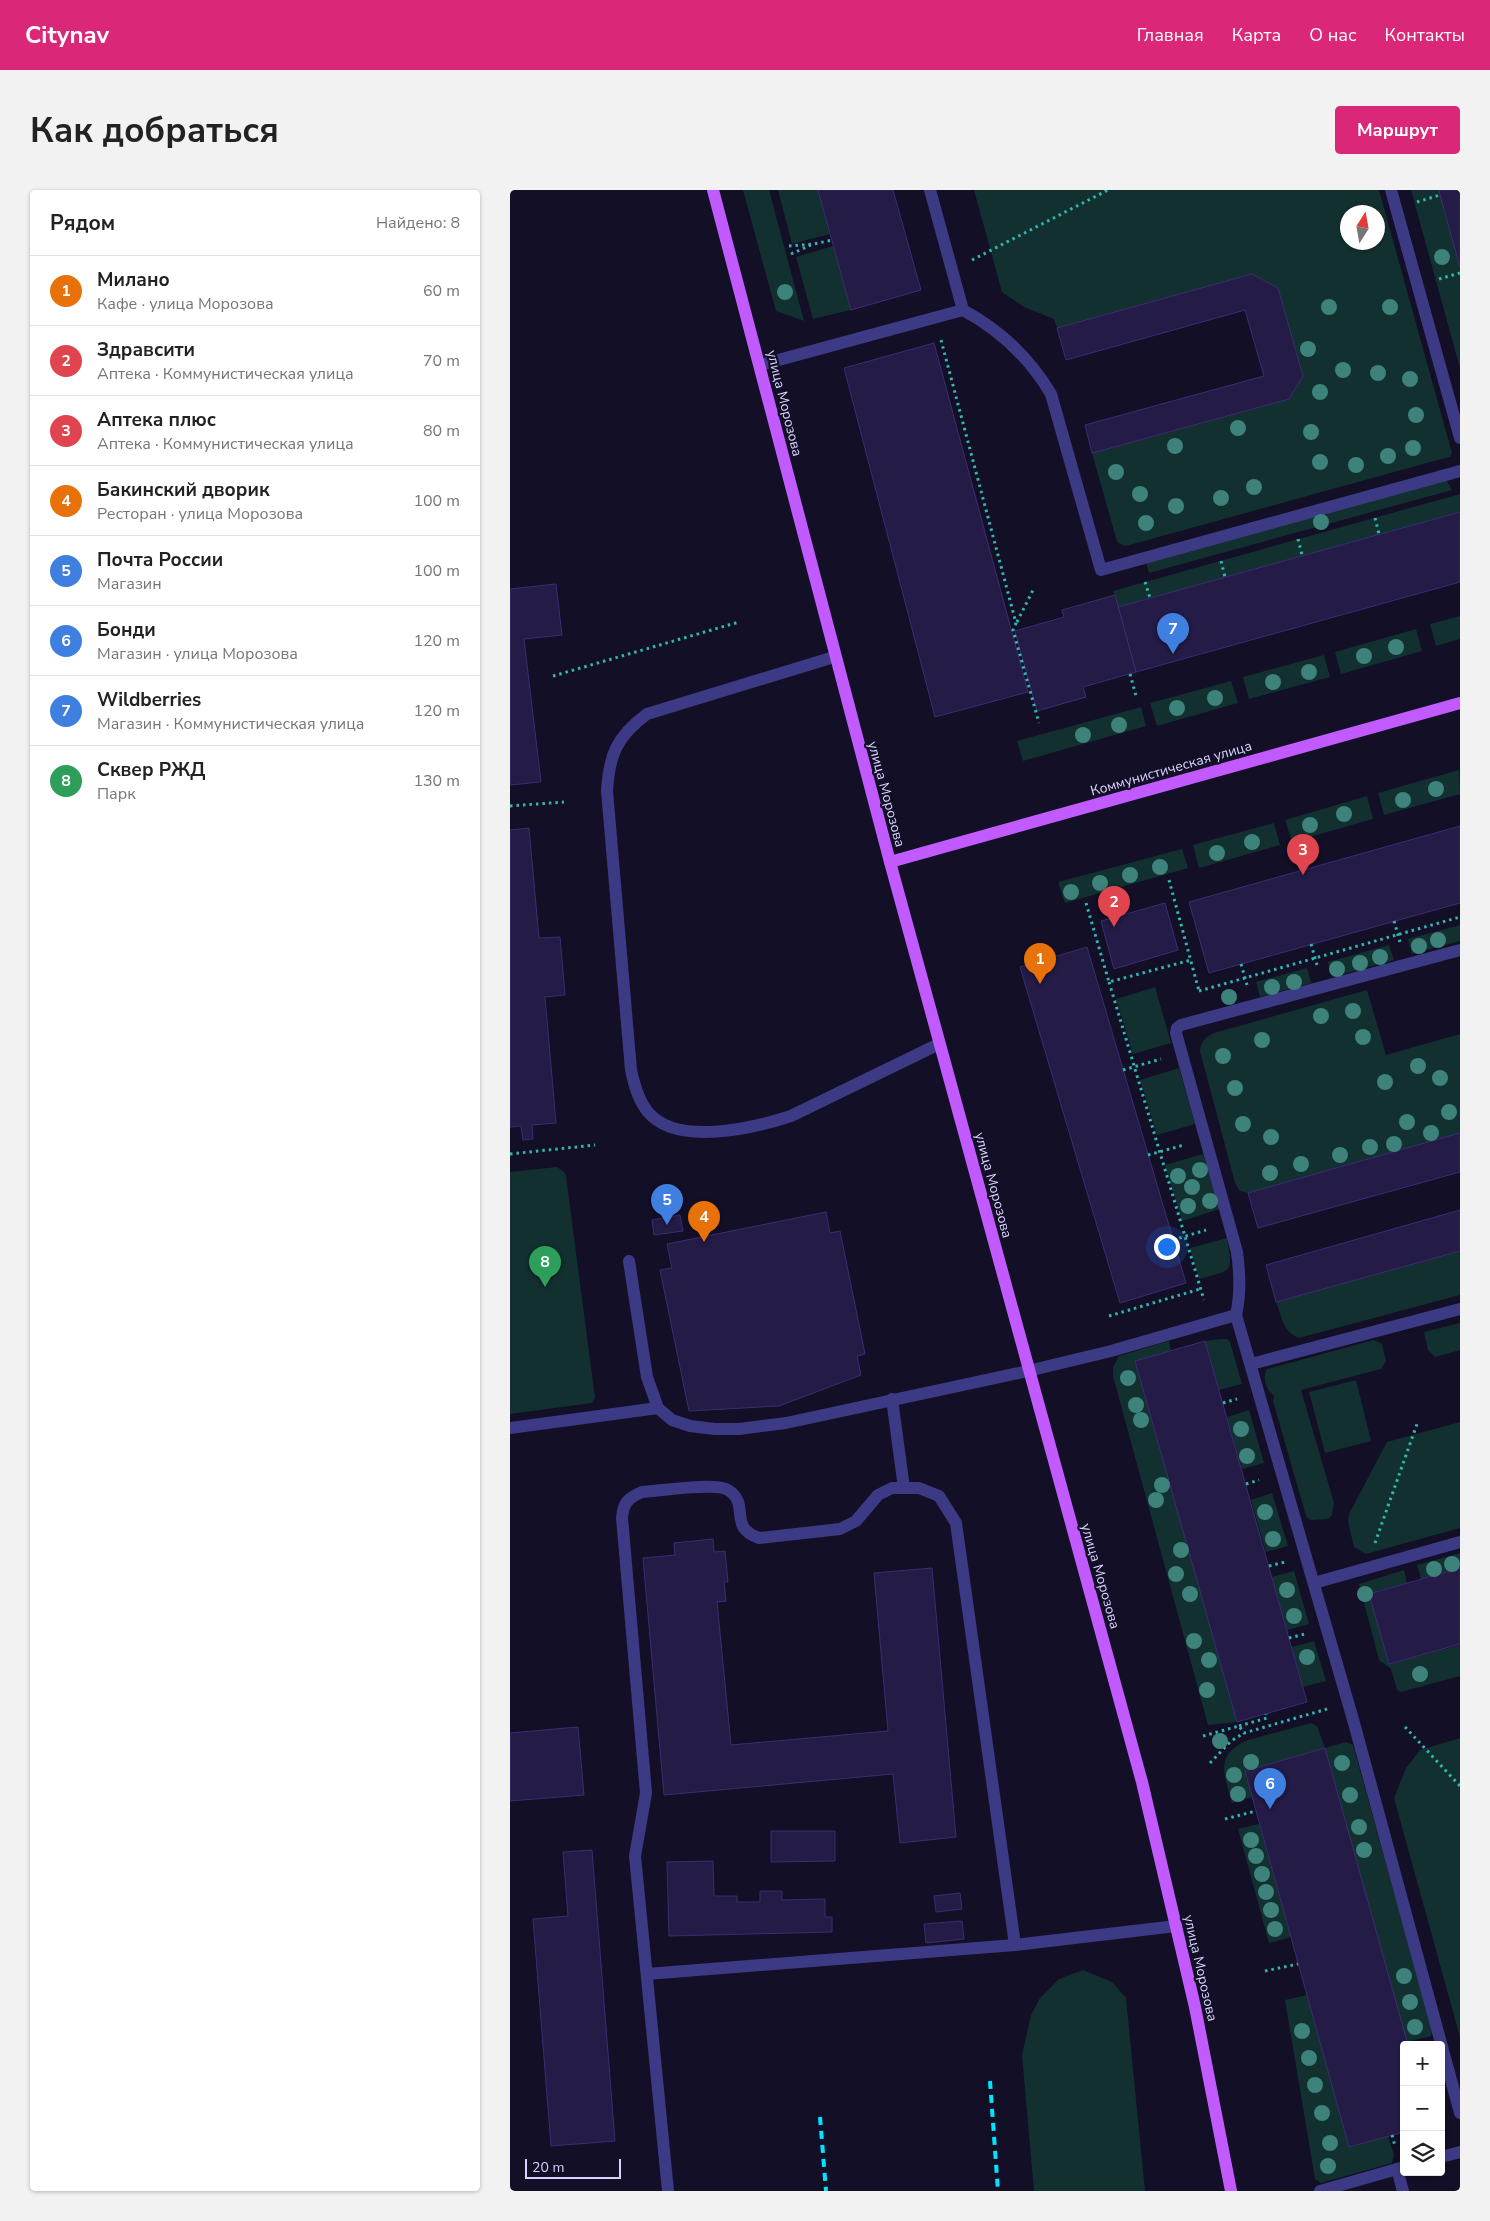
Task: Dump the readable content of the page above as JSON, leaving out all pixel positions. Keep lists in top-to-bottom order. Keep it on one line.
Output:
{"streets":{"main road":["улица Морозова","Коммунистическая улица"]},"crossings":[["улица Морозова","Коммунистическая улица"]],"scale_bar":"20 m","north":"top","page":{"header":"Citynav","nav":["Главная","Карта","О нас","Контакты"],"buttons":"Маршрут","title":"Как добраться","heading":["Рядом","Найдено: 8"],"list":[{"mark":"1","name":"Милано","note":"Кафе · улица Морозова","value":"60 m"},{"mark":"2","name":"Здравсити","note":"Аптека · Коммунистическая улица","value":"70 m"},{"mark":"3","name":"Аптека плюс","note":"Аптека · Коммунистическая улица","value":"80 m"},{"mark":"4","name":"Бакинский дворик","note":"Ресторан · улица Морозова","value":"100 m"},{"mark":"5","name":"Почта России","note":"Магазин","value":"100 m"},{"mark":"6","name":"Бонди","note":"Магазин · улица Морозова","value":"120 m"},{"mark":"7","name":"Wildberries","note":"Магазин · Коммунистическая улица","value":"120 m"},{"mark":"8","name":"Сквер РЖД","note":"Парк","value":"130 m"}],"pins":["7","3","2","1","5","4","8","6"],"map_buttons":["+","−"],"scale":"20 m"}}
